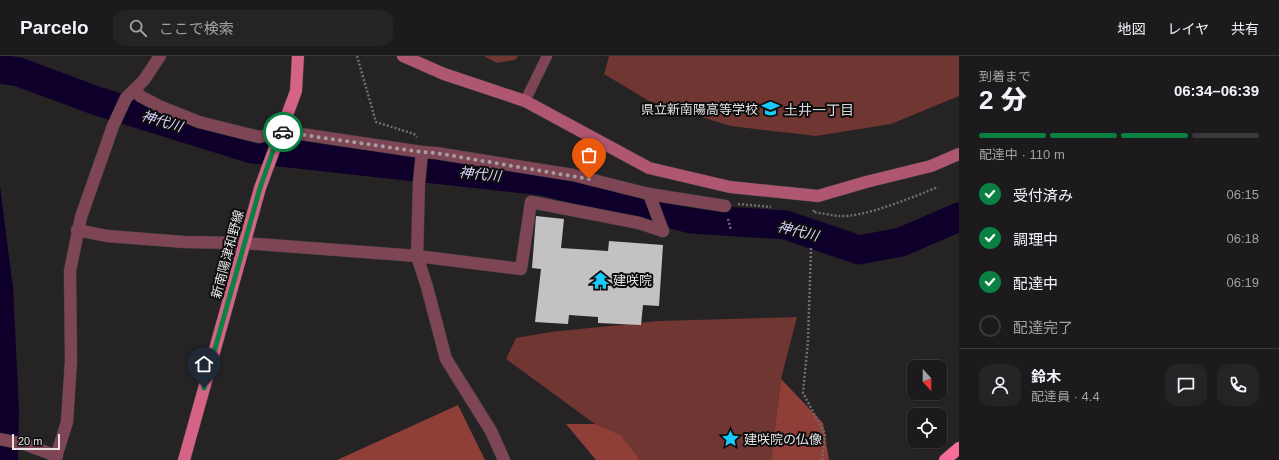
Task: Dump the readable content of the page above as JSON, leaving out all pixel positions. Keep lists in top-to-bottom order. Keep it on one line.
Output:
{"streets":{"main road":["新南陽津和野線"]},"districts":["土井一丁目"],"water":["神代川"],"places":{"school or university":["県立新南陽高等学校"],"temple":["建咲院"],"place":["建咲院の仏像"]},"scale_bar":"20 m","north":"bottom","page":{"header":"Parcelo","search":"ここで検索","nav":["地図","レイヤ","共有"],"heading":["2 分","到着まで","06:34–06:39"],"panel":["鈴木","配達員 · 4.4"],"bar":"配達中 · 110 m","list":[["受付済み","06:15"],["調理中","06:18"],["配達中","06:19"],"配達完了"],"scale":"20 m"}}
